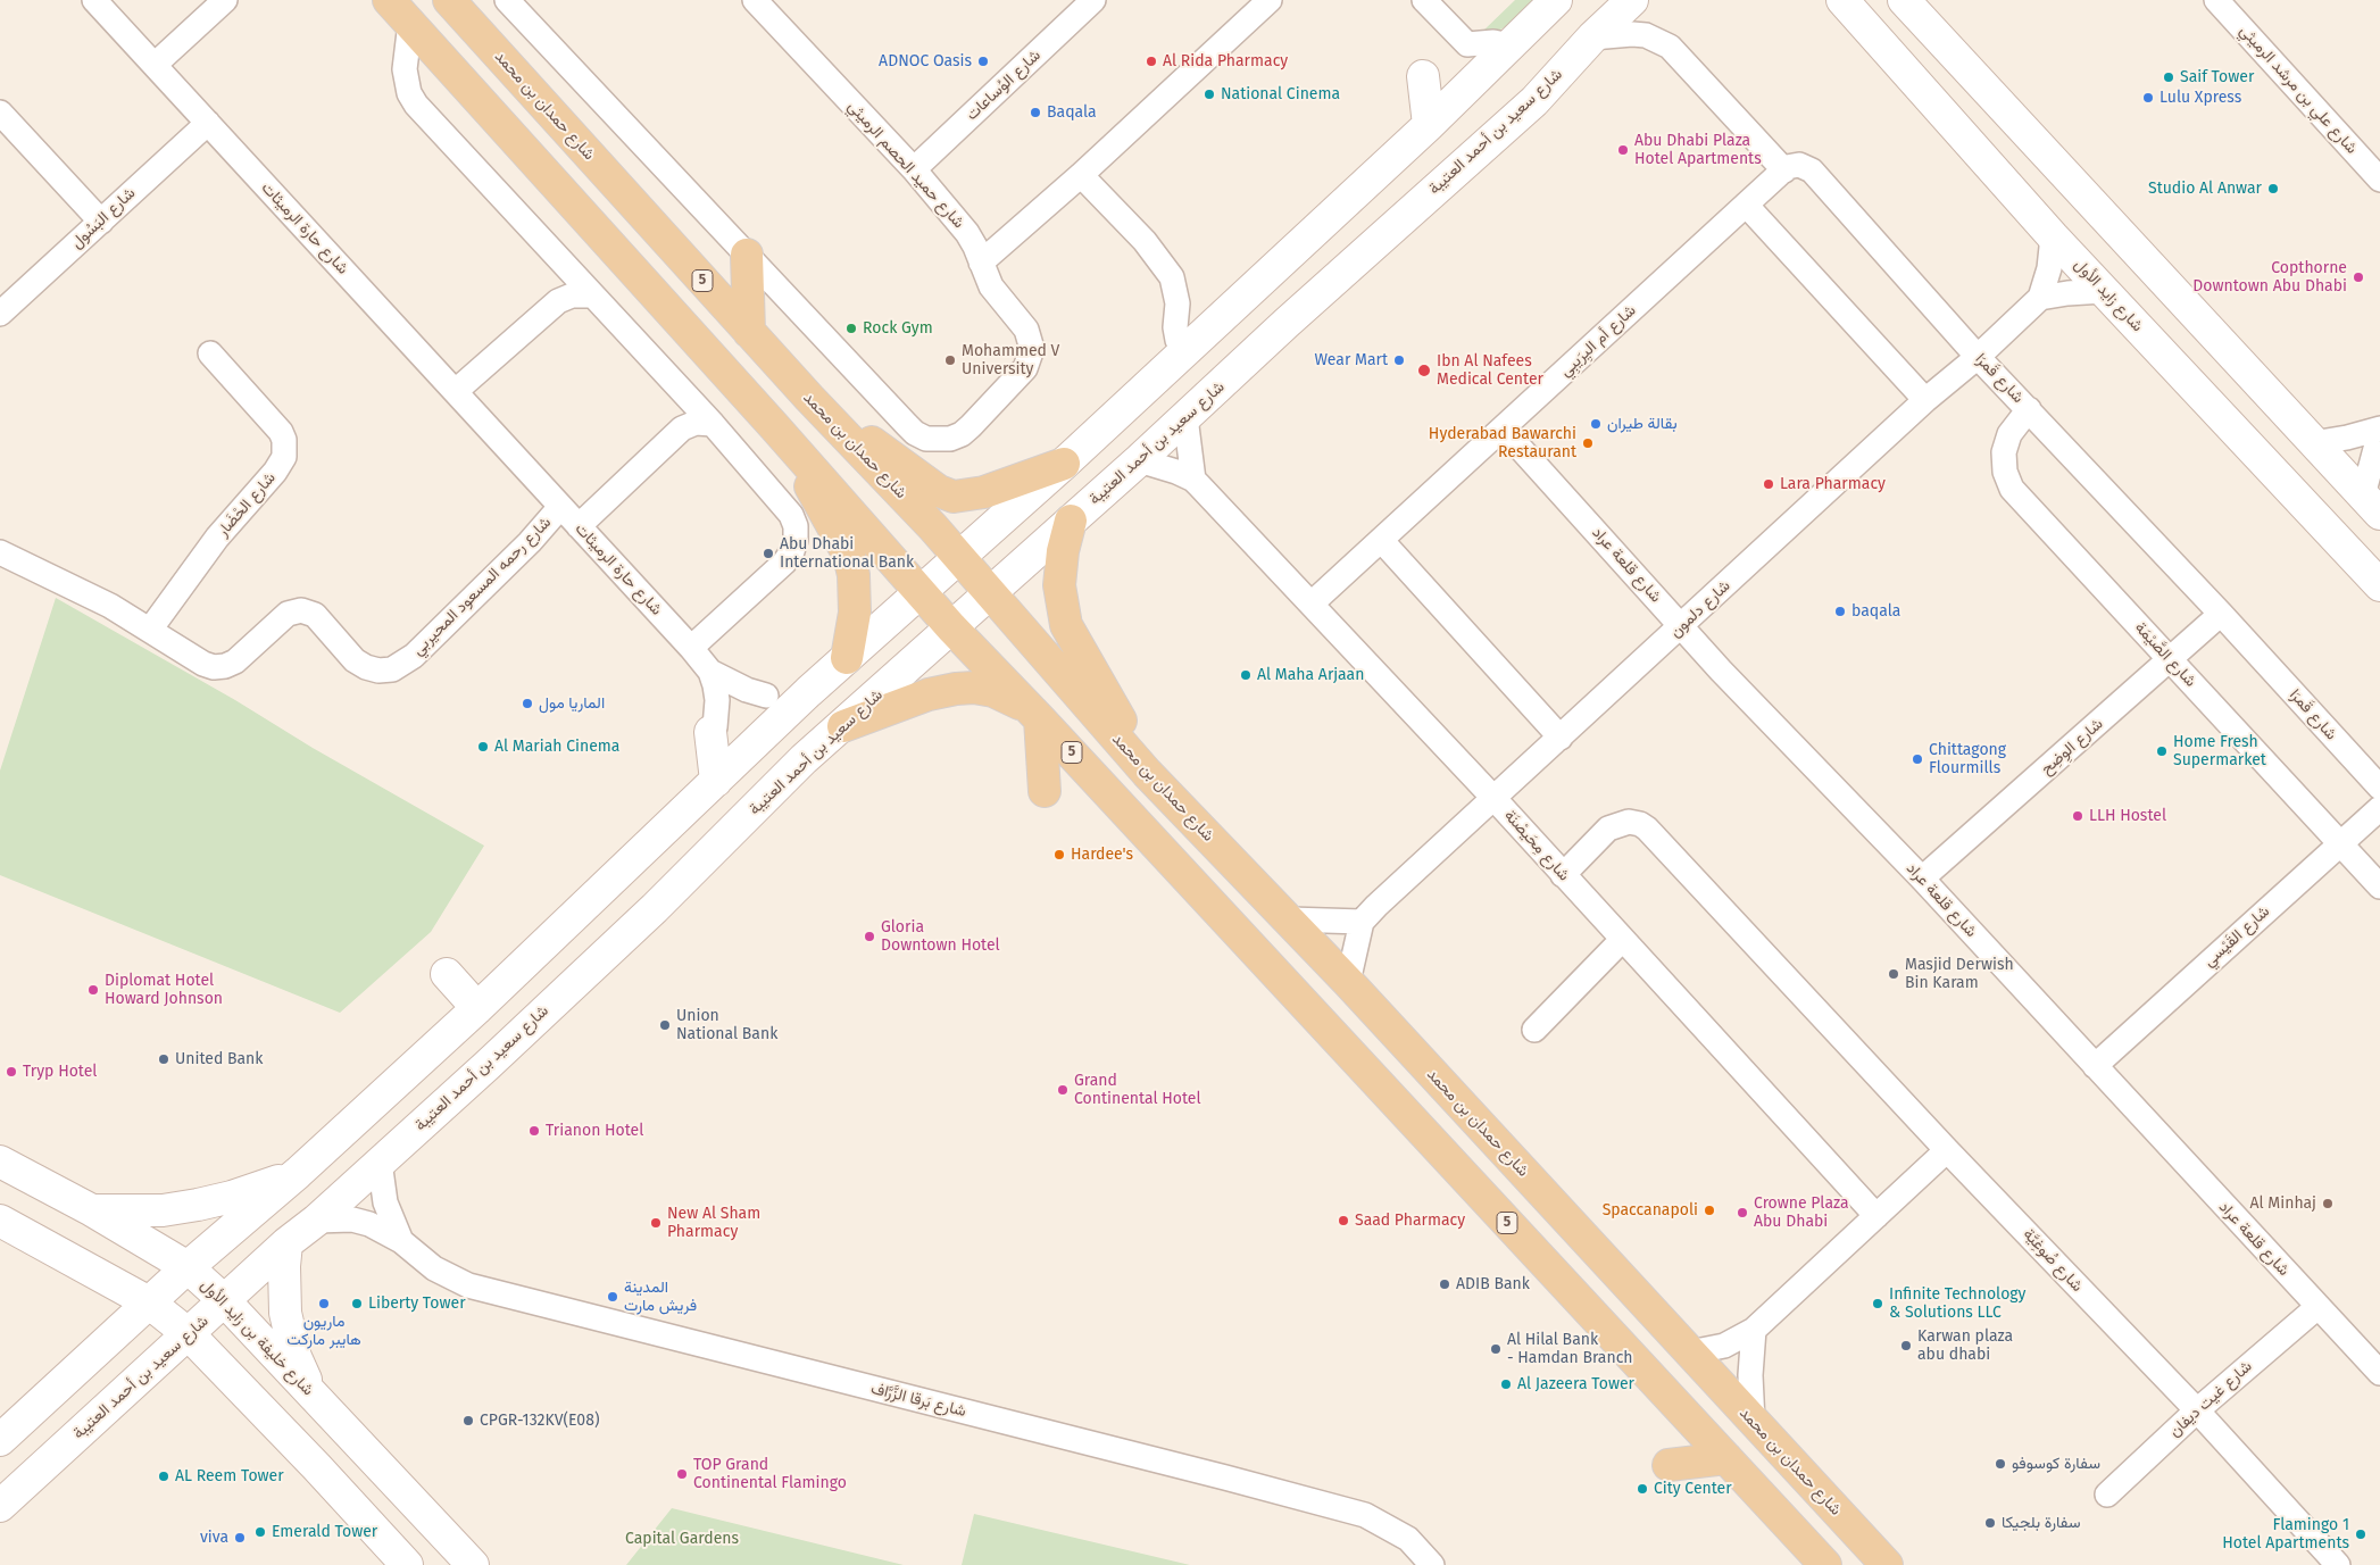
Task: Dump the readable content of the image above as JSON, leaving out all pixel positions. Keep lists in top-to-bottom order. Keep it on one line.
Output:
{"streets":{"main road":["شارع حمدان بن محمد","شارع سعيد بن أحمد العتيبة","5","شارع زايد الأول","شارع خليفة بن زايد الأول"],"street":["شارع الوُساعات","شارع علي بن مرشد الرميثي","شارع حميد الحصم الرميثي","شارع البَسُول","شارع حارة الرميثات","شارع أم اليِرَيبِي","شارع قَمرَا","شارع الحْضَار","شارع قلعة عراد","شارع رحمه المسعود المحيربي","شارع دلمون","شارع الصَّيْمَة","شارع الوِضِح","شارع مِحَيصْنَة","شارع القَيْسي","شارع صُوغِيَّة","شارع غيت ديفان","شارع بَرقا الزَّرَّاف"]},"crossings":[["شارع الوُساعات","شارع حميد الحصم الرميثي"],["شارع حمدان بن محمد","شارع سعيد بن أحمد العتيبة"],["شارع سعيد بن أحمد العتيبة","5"],["شارع سعيد بن أحمد العتيبة","شارع مِحَيصْنَة"],["شارع سعيد بن أحمد العتيبة","شارع خليفة بن زايد الأول"],["شارع سعيد بن أحمد العتيبة","شارع بَرقا الزَّرَّاف"],["شارع البَسُول","شارع حارة الرميثات"],["شارع حارة الرميثات","شارع رحمه المسعود المحيربي"],["شارع أم اليِرَيبِي","شارع قَمرَا"],["شارع أم اليِرَيبِي","شارع قلعة عراد"],["شارع أم اليِرَيبِي","شارع مِحَيصْنَة"],["شارع قَمرَا","شارع دلمون"],["شارع قَمرَا","شارع الصَّيْمَة"],["شارع قَمرَا","شارع الوِضِح"],["شارع الحْضَار","شارع رحمه المسعود المحيربي"],["شارع قلعة عراد","شارع دلمون"],["شارع قلعة عراد","شارع الوِضِح"],["شارع قلعة عراد","شارع القَيْسي"],["شارع قلعة عراد","شارع غيت ديفان"],["شارع دلمون","شارع مِحَيصْنَة"],["شارع الصَّيْمَة","شارع الوِضِح"],["شارع الصَّيْمَة","شارع القَيْسي"],["شارع مِحَيصْنَة","شارع صُوغِيَّة"],["شارع صُوغِيَّة","شارع غيت ديفان"]],"parks":["Capital Gardens"],"places":["ADNOC Oasis","Al Rida Pharmacy","Saif Tower","National Cinema","Lulu Xpress","Baqala","Abu Dhabi Plaza Hotel Apartments","Studio Al Anwar","Copthorne Downtown Abu Dhabi","Rock Gym","Mohammed V University","Wear Mart","Ibn Al Nafees Medical Center","بقالة طيران","Hyderabad Bawarchi Restaurant","Lara Pharmacy","Abu Dhabi International Bank","baqala","Al Maha Arjaan","الماريا مول","Al Mariah Cinema","Home Fresh Supermarket","Chittagong Flourmills","LLH Hostel","Hardee's","Gloria Downtown Hotel","Masjid Derwish Bin Karam","Diplomat Hotel Howard Johnson","Union National Bank","United Bank","Tryp Hotel","Grand Continental Hotel","Trianon Hotel","Al Minhaj","Spaccanapoli","Crowne Plaza Abu Dhabi","Saad Pharmacy","New Al Sham Pharmacy","ADIB Bank","المدينة فريش مارت","ماريون هايبر ماركت","Liberty Tower","Infinite Technology & Solutions LLC","Karwan plaza abu dhabi","Al Hilal Bank - Hamdan Branch","Al Jazeera Tower","CPGR-132KV(E08)","سفارة كوسوفو","TOP Grand Continental Flamingo","AL Reem Tower","City Center","سفارة بلجيكا","Emerald Tower","Flamingo 1 Hotel Apartments","viva"]}
